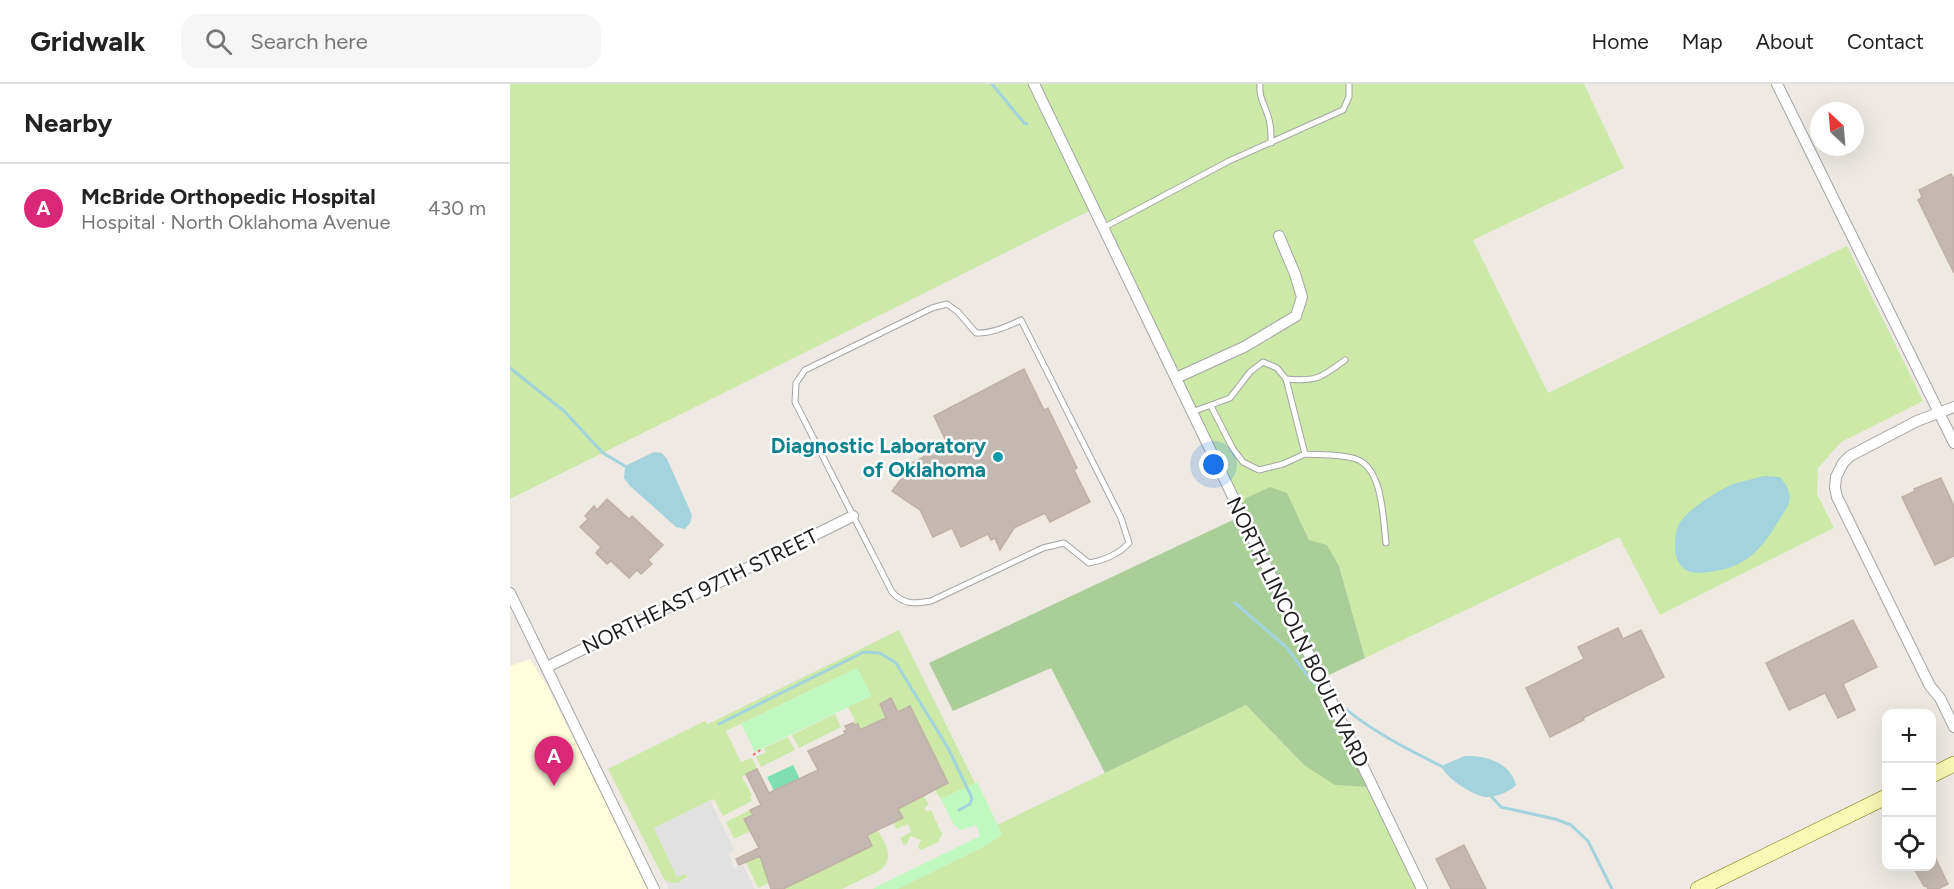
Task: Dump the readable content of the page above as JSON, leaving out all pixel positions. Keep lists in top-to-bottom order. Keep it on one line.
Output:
{"streets":{"street":["NORTHEAST 97TH STREET","NORTH LINCOLN BOULEVARD"]},"places":["Diagnostic Laboratory of Oklahoma"],"north":"top left","page":{"header":"Gridwalk","search":"Search here","nav":["Home","Map","About","Contact"],"heading":"Nearby","list":[{"mark":"A","name":"McBride Orthopedic Hospital","note":"Hospital · North Oklahoma Avenue","value":"430 m"}],"map_buttons":["+","−"],"pins":"A"}}
